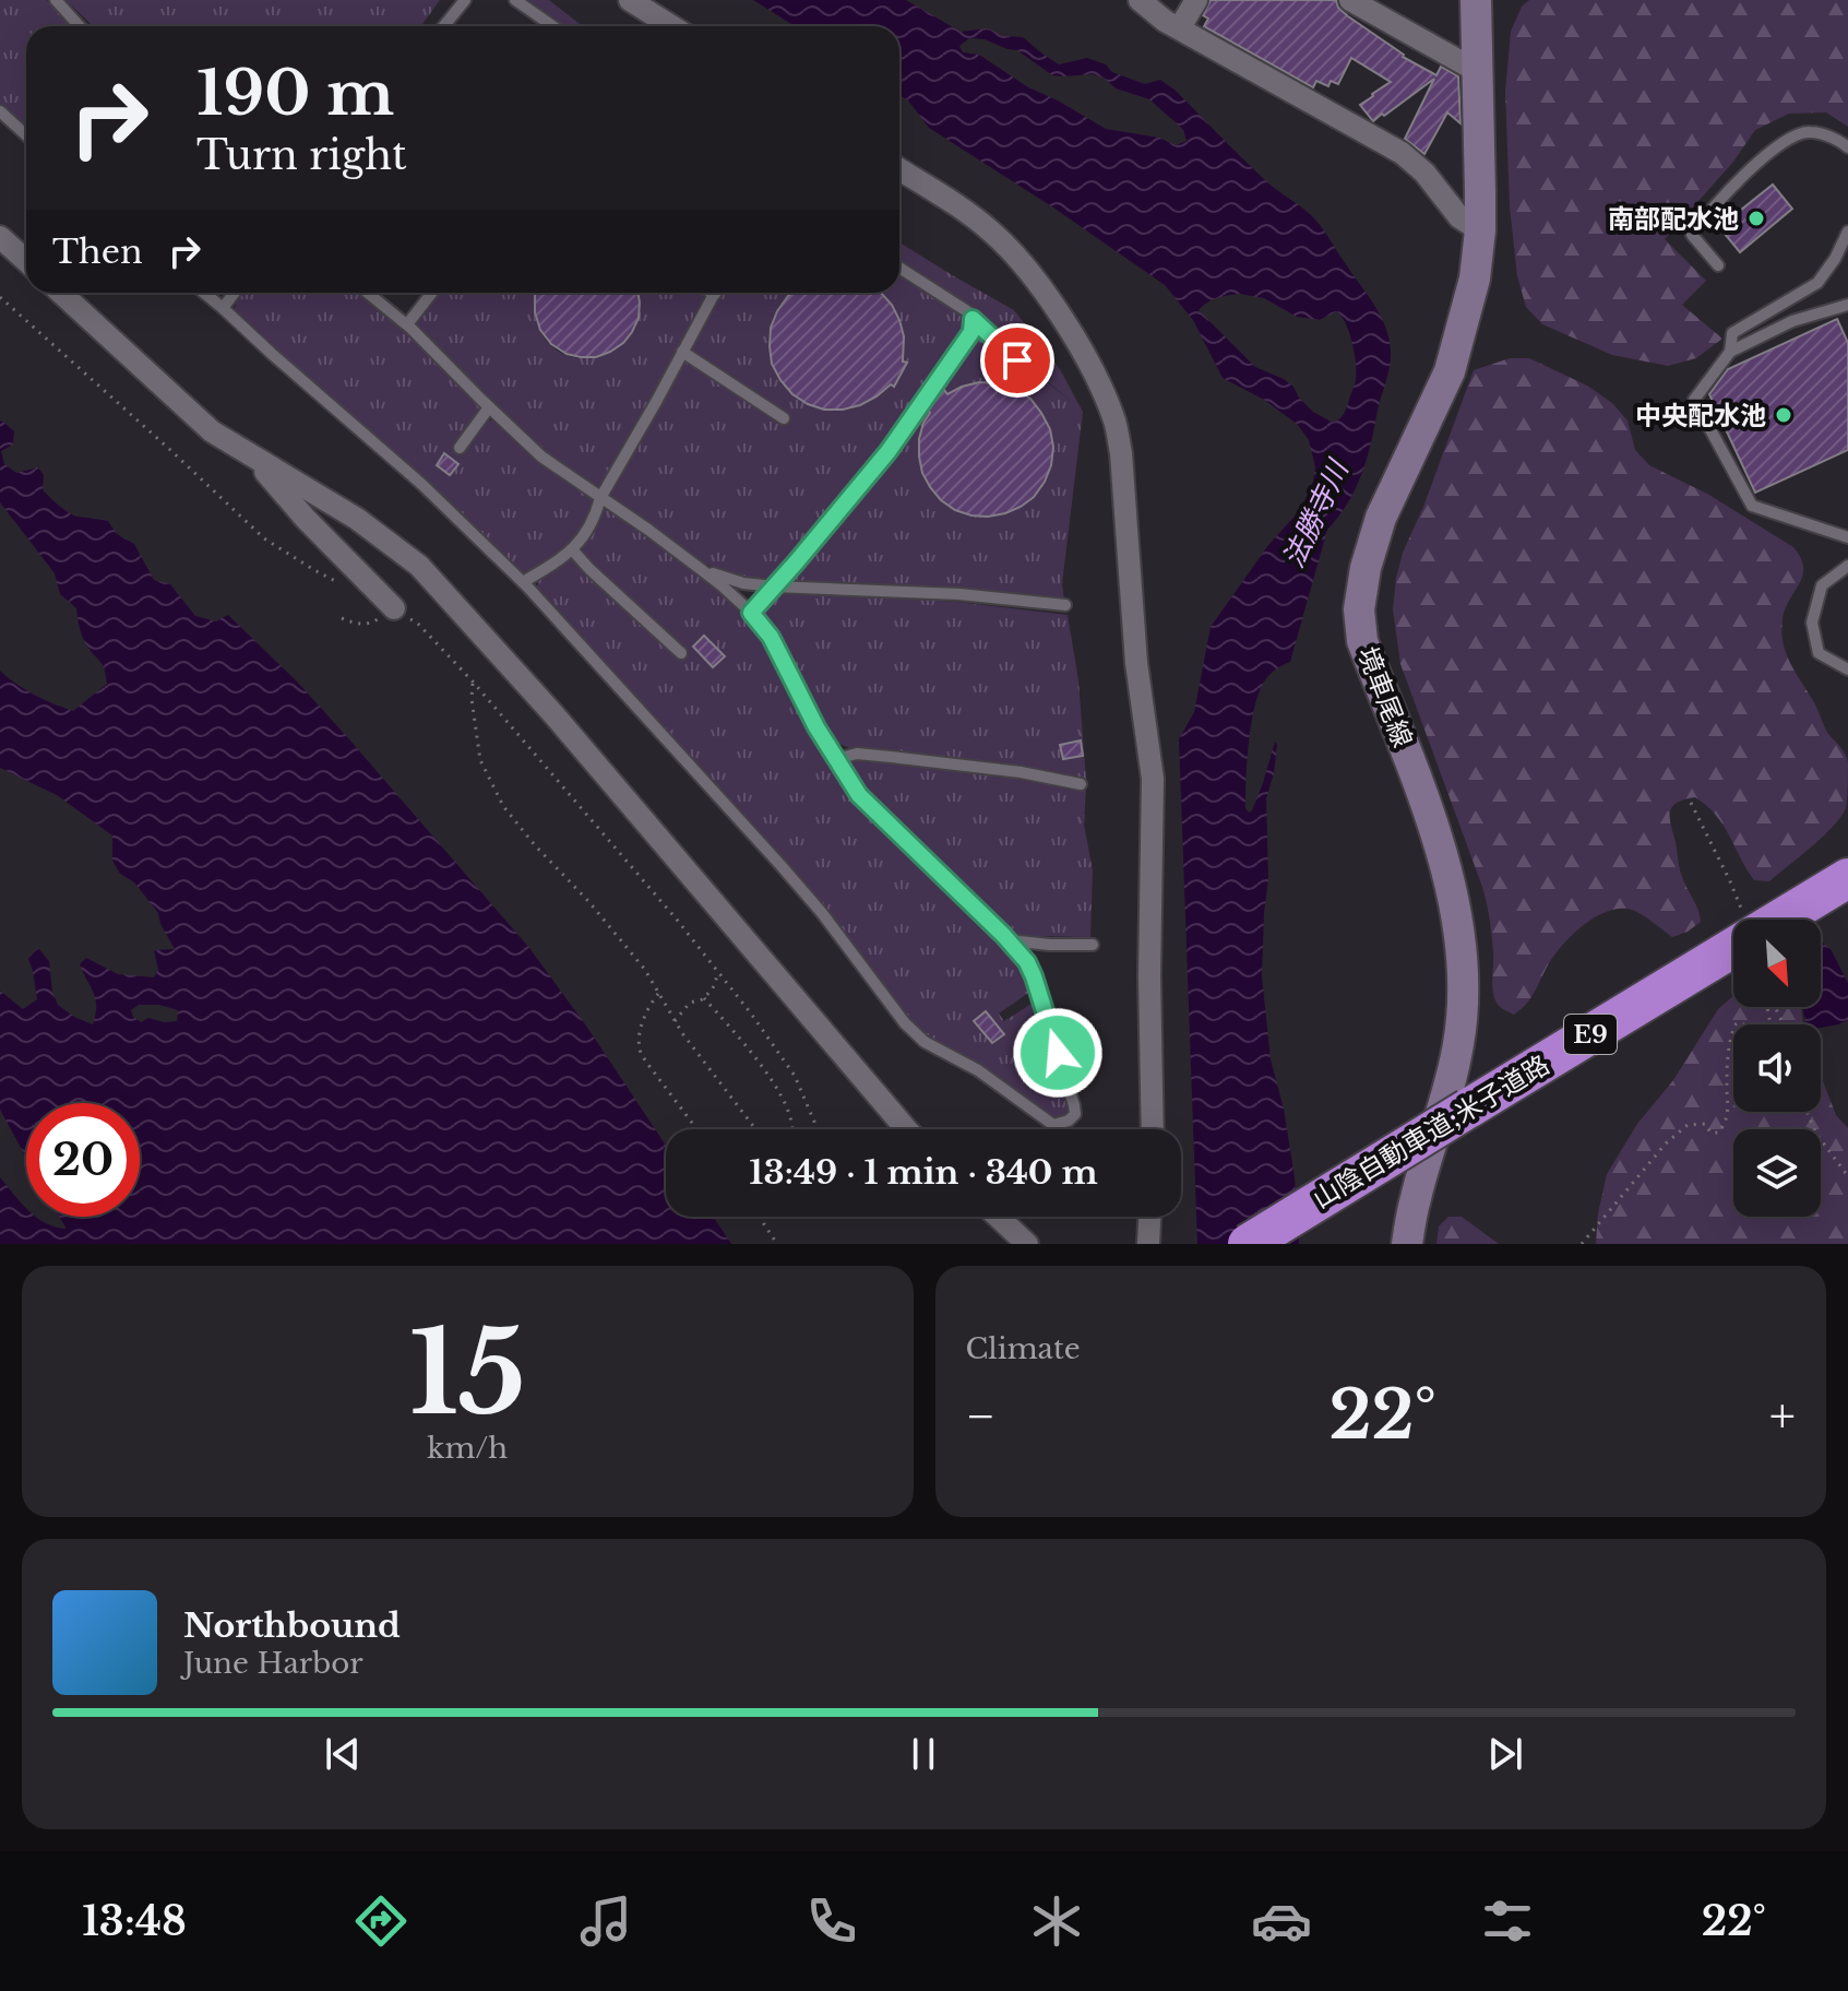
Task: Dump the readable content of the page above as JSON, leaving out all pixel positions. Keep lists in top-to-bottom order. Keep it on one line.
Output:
{"streets":{"highway":["E9","山陰自動車道;米子道路"],"main road":["境車尾線"]},"water":["法勝寺川"],"places":["南部配水池","中央配水池"],"north":"bottom right","page":{"turn":["190 m","Turn right"],"then":"Then","limit":"20","trip":"13:49 · 1 min · 340 m","tile":[["15","km/h"],"Climate"],"heat":["−","22°","+"],"song":["Northbound","June Harbor"],"tabs":["13:48","22°"]}}
